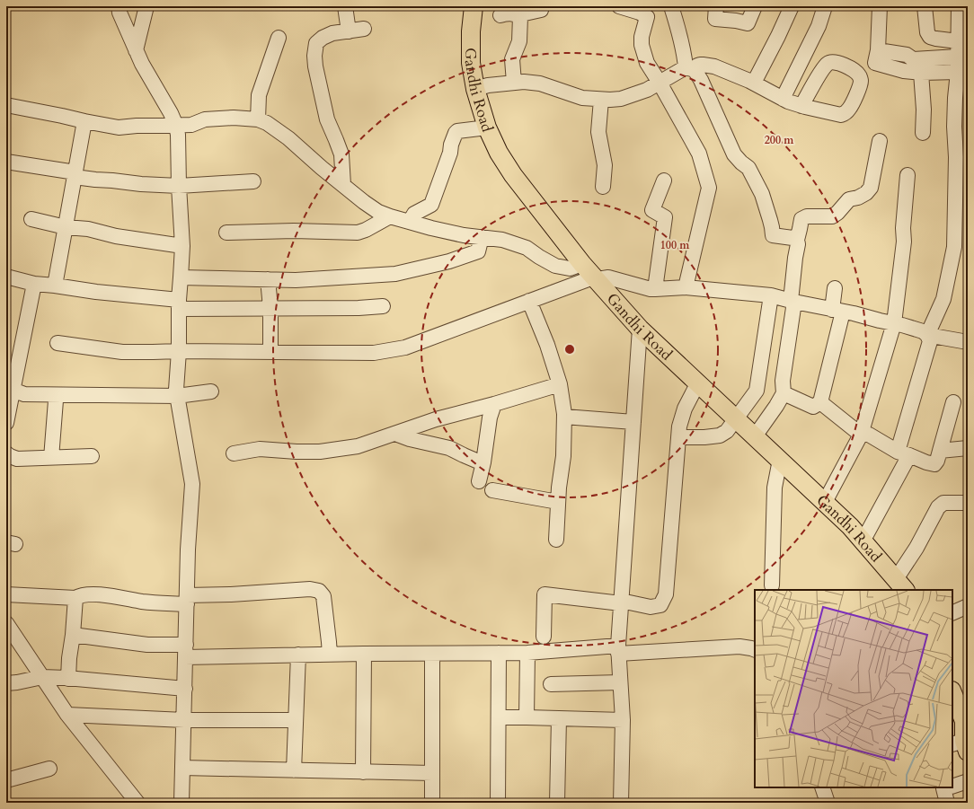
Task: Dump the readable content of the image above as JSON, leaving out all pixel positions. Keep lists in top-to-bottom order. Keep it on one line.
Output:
{"streets":{"main road":["Gandhi Road"]},"rings":["200 m","100 m"]}
